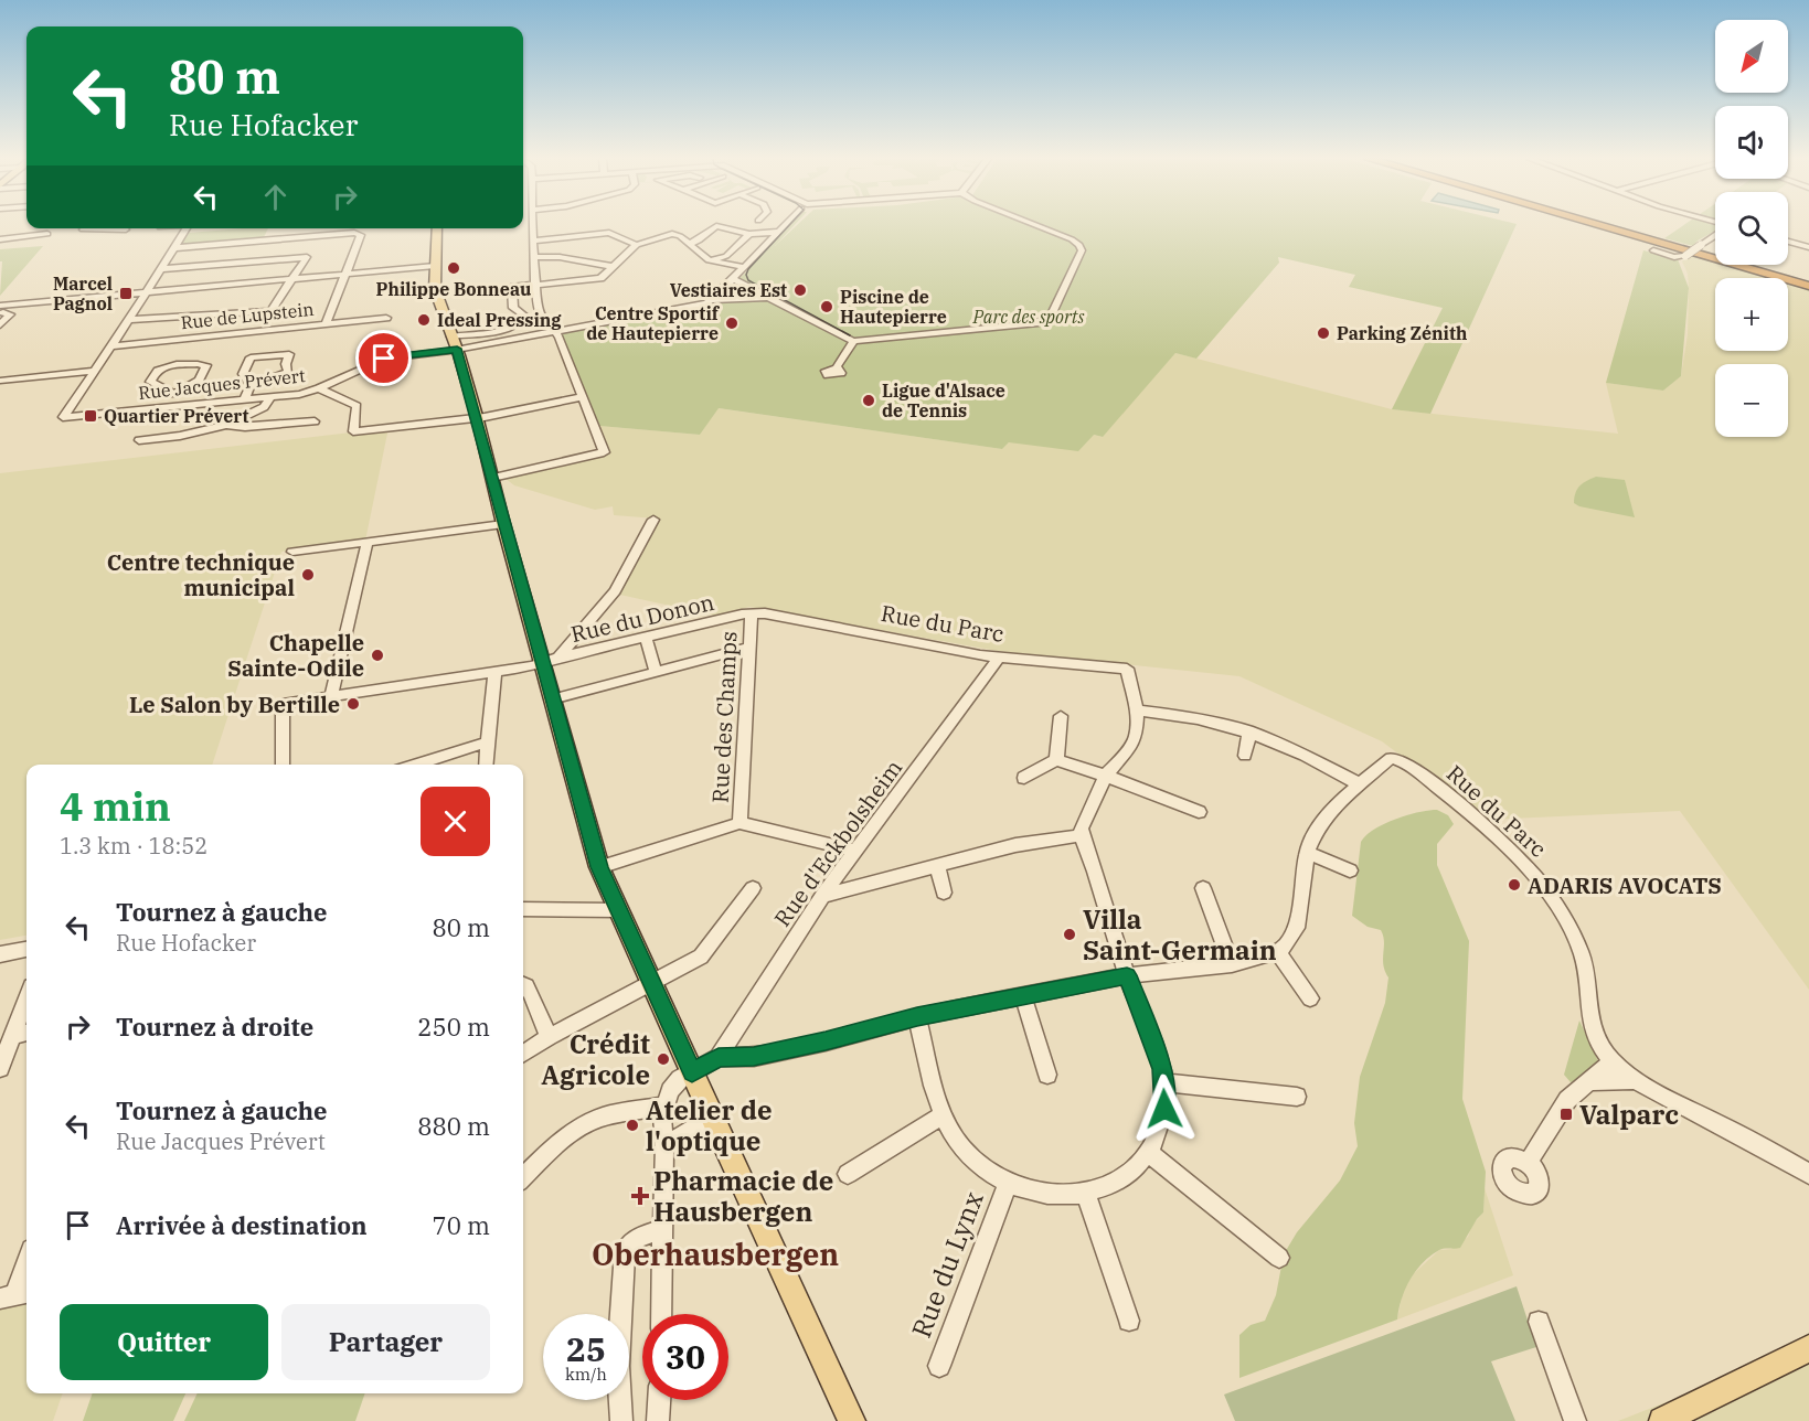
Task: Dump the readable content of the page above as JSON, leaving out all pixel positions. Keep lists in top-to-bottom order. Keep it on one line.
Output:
{"streets":{"street":["Rue de Lupstein","Rue Jacques Prévert","Rue du Donon","Rue du Parc","Rue des Champs","Rue d'Eckbolsheim","Rue du Lynx"]},"crossings":[["Rue du Donon","Rue du Parc"],["Rue du Donon","Rue des Champs"],["Rue du Parc","Rue des Champs"],["Rue du Parc","Rue d'Eckbolsheim"]],"districts":["Oberhausbergen"],"parks":["Parc des sports"],"places":{"other":["Philippe Bonneau","Vestiaires Est","Piscine de Hautepierre","Ideal Pressing","Centre Sportif de Hautepierre","Parking Zénith","Ligue d'Alsace de Tennis","Centre technique municipal","Chapelle Sainte-Odile","Le Salon by Bertille","ADARIS AVOCATS","Villa Saint-Germain","Crédit Agricole","Atelier de l'optique"],"transit":["Marcel Pagnol","Quartier Prévert","Valparc"],"health":["Pharmacie de Hausbergen"]},"north":"bottom left","page":{"map_buttons":["+","−"],"turn":["80 m","Rue Hofacker"],"heading":["4 min","1.3 km · 18:52"],"list":[{"name":"Tournez à gauche","note":"Rue Hofacker","value":"80 m"},{"name":"Tournez à droite","value":"250 m"},{"name":"Tournez à gauche","note":"Rue Jacques Prévert","value":"880 m"},{"name":"Arrivée à destination","value":"70 m"}],"buttons":["Quitter","Partager"],"speed":"25 km/h","limit":"30"}}
